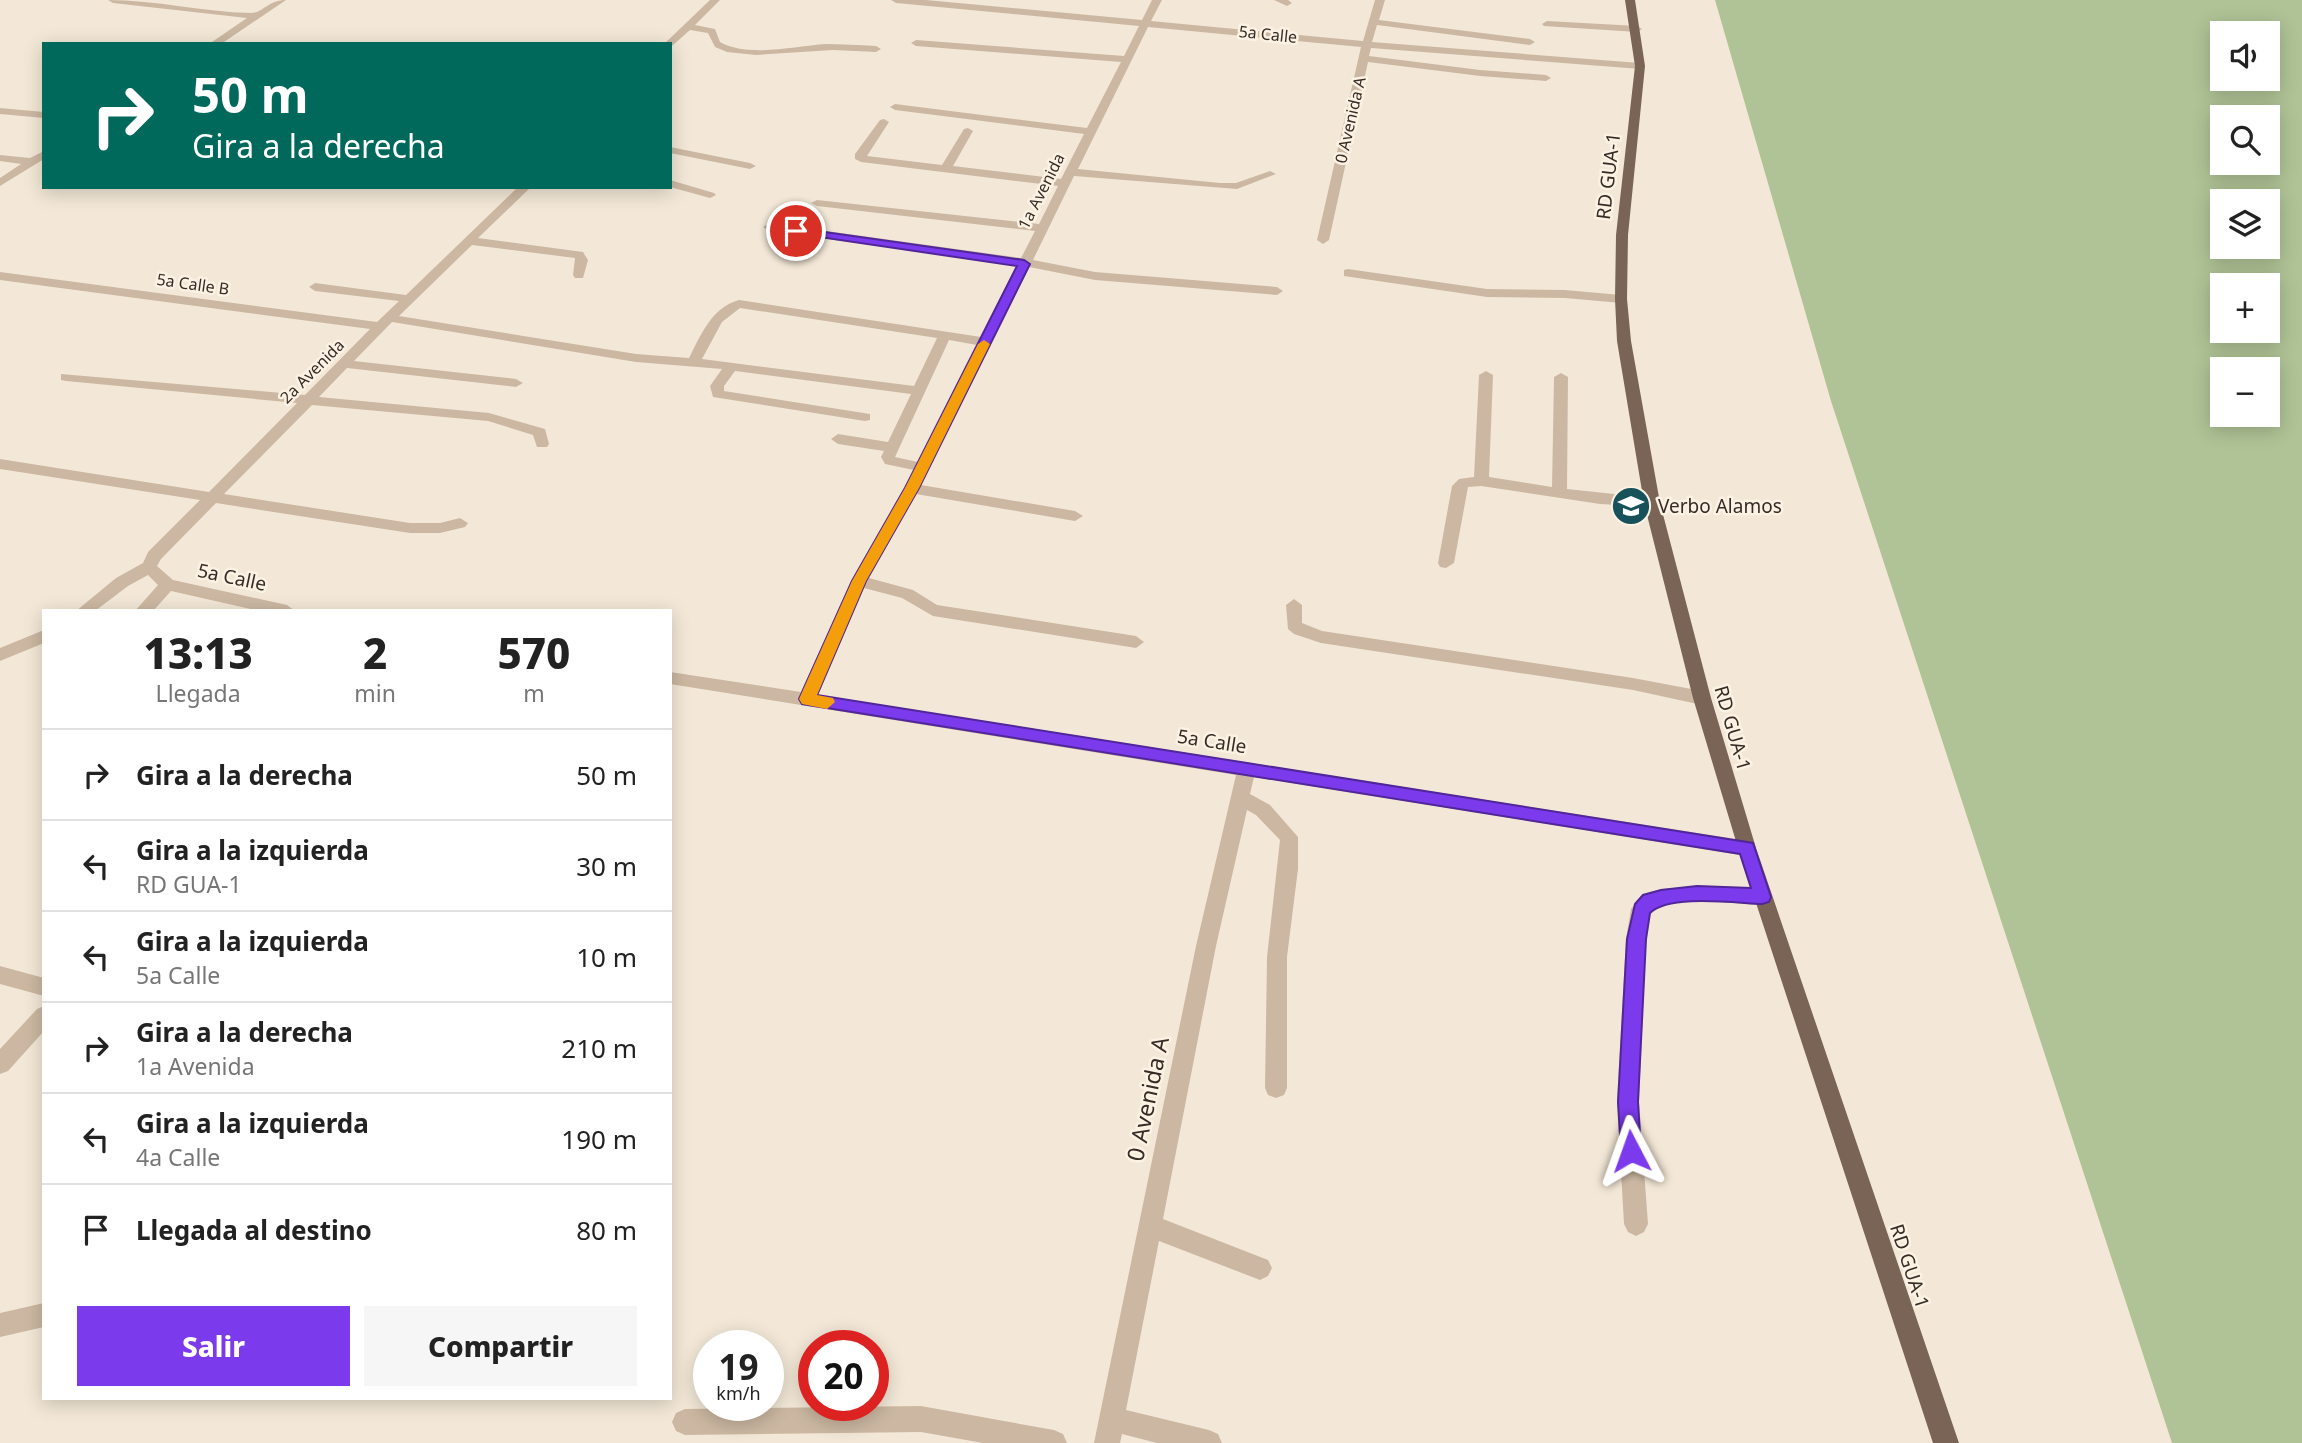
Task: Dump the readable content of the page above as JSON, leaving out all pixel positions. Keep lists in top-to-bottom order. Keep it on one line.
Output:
{"streets":{"main road":["RD GUA-1"],"street":["5a Calle","0 Avenida A","1a Avenida","5a Calle B","2a Avenida"]},"crossings":[["5a Calle","0 Avenida A"],["5a Calle","RD GUA-1"],["5a Calle","1a Avenida"],["5a Calle B","2a Avenida"]],"places":{"school or university":["Verbo Alamos"]},"page":{"map_buttons":["+","−"],"turn":["50 m","Gira a la derecha"],"eta":["13:13","Llegada","2","min","570","m"],"list":[{"name":"Gira a la derecha","value":"50 m"},{"name":"Gira a la izquierda","note":"RD GUA-1","value":"30 m"},{"name":"Gira a la izquierda","note":"5a Calle","value":"10 m"},{"name":"Gira a la derecha","note":"1a Avenida","value":"210 m"},{"name":"Gira a la izquierda","note":"4a Calle","value":"190 m"},{"name":"Llegada al destino","value":"80 m"}],"buttons":["Salir","Compartir"],"speed":"19 km/h","limit":"20"}}
